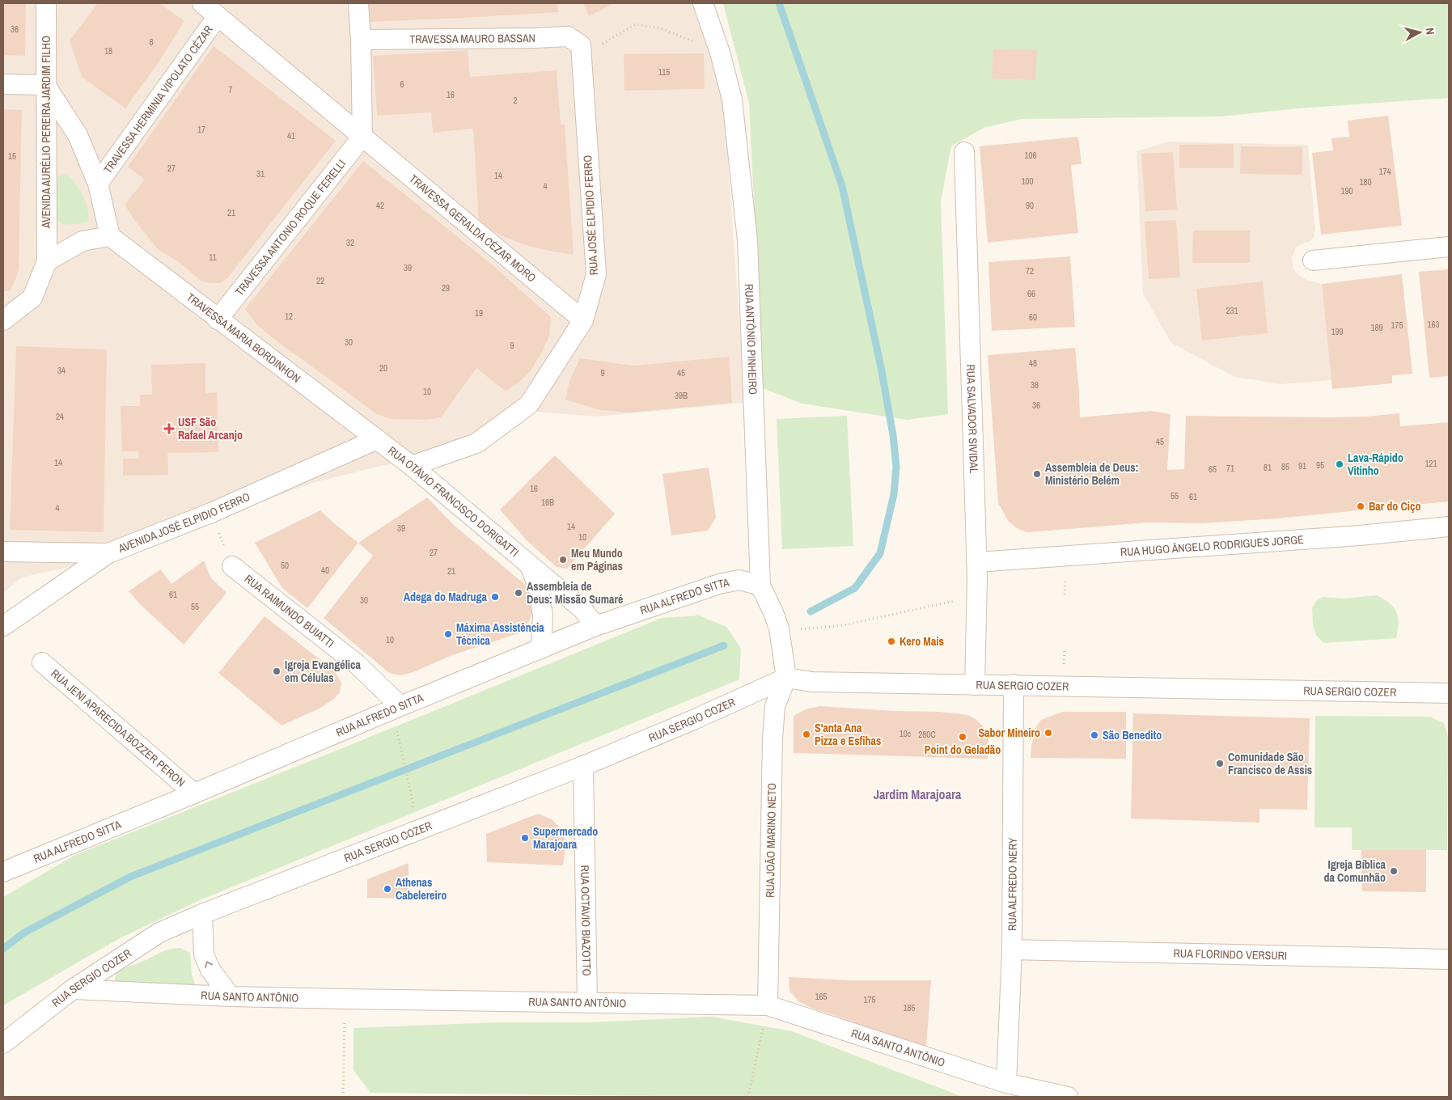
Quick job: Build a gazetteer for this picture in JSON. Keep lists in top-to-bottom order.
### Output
{
  "streets": {
    "street": [
      "TRAVESSA MAURO BASSAN",
      "TRAVESSA HERMINIA VIPOLATO CÉZAR",
      "AVENIDA AURÉLIO PEREIRA JARDIM FILHO",
      "RUA JOSÉ ELPIDIO FERRO",
      "TRAVESSA ANTONIO ROQUE FERELLI",
      "TRAVESSA GERALDA CÉZAR MORO",
      "TRAVESSA MARIA BORDINHON",
      "RUA ANTÔNIO PINHEIRO",
      "RUA SALVADOR SIVIDAL",
      "RUA OTÁVIO FRANCISCO DORIGATTI",
      "AVENIDA JOSÉ ELPIDIO FERRO",
      "RUA HUGO ÂNGELO RODRIGUES JORGE",
      "RUA ALFREDO SITTA",
      "RUA RAIMUNDO BUIATTI",
      "RUA SERGIO COZER",
      "RUA JENI APARECIDA BOZZER PERON",
      "RUA JOÃO MARINO NETO",
      "RUA ALFREDO NERY",
      "RUA OCTAVIO BIAZOTTO",
      "RUA FLORINDO VERSURI",
      "RUA SANTO ANTÔNIO"
    ]
  },
  "crossings": [
    ["TRAVESSA MAURO BASSAN", "RUA JOSÉ ELPIDIO FERRO"],
    ["TRAVESSA HERMINIA VIPOLATO CÉZAR", "TRAVESSA GERALDA CÉZAR MORO"],
    ["RUA JOSÉ ELPIDIO FERRO", "TRAVESSA GERALDA CÉZAR MORO"],
    ["RUA JOSÉ ELPIDIO FERRO", "RUA OTÁVIO FRANCISCO DORIGATTI"],
    ["TRAVESSA ANTONIO ROQUE FERELLI", "TRAVESSA GERALDA CÉZAR MORO"],
    ["TRAVESSA ANTONIO ROQUE FERELLI", "TRAVESSA MARIA BORDINHON"],
    ["TRAVESSA MARIA BORDINHON", "RUA OTÁVIO FRANCISCO DORIGATTI"],
    ["TRAVESSA MARIA BORDINHON", "AVENIDA JOSÉ ELPIDIO FERRO"],
    ["RUA ANTÔNIO PINHEIRO", "RUA ALFREDO SITTA"],
    ["RUA ANTÔNIO PINHEIRO", "RUA SERGIO COZER"],
    ["RUA ANTÔNIO PINHEIRO", "RUA JOÃO MARINO NETO"],
    ["RUA SALVADOR SIVIDAL", "RUA HUGO ÂNGELO RODRIGUES JORGE"],
    ["RUA SALVADOR SIVIDAL", "RUA SERGIO COZER"],
    ["RUA OTÁVIO FRANCISCO DORIGATTI", "AVENIDA JOSÉ ELPIDIO FERRO"],
    ["RUA OTÁVIO FRANCISCO DORIGATTI", "RUA ALFREDO SITTA"],
    ["RUA ALFREDO SITTA", "RUA RAIMUNDO BUIATTI"],
    ["RUA ALFREDO SITTA", "RUA JENI APARECIDA BOZZER PERON"],
    ["RUA SERGIO COZER", "RUA JOÃO MARINO NETO"],
    ["RUA SERGIO COZER", "RUA ALFREDO NERY"],
    ["RUA SERGIO COZER", "RUA OCTAVIO BIAZOTTO"],
    ["RUA SERGIO COZER", "RUA SANTO ANTÔNIO"],
    ["RUA JOÃO MARINO NETO", "RUA SANTO ANTÔNIO"],
    ["RUA ALFREDO NERY", "RUA FLORINDO VERSURI"],
    ["RUA ALFREDO NERY", "RUA SANTO ANTÔNIO"],
    ["RUA OCTAVIO BIAZOTTO", "RUA SANTO ANTÔNIO"]
  ],
  "districts": ["Jardim Marajoara"],
  "places": {
    "health": ["USF São Rafael Arcanjo"],
    "other": [
      "Lava-Rápido Vitinho",
      "Assembleia de Deus: Ministério Belém",
      "Bar do Ciço",
      "Meu Mundo em Páginas",
      "Assembleia de Deus: Missão Sumaré",
      "Adega do Madruga",
      "Máxima Assistência Técnica",
      "Kero Mais",
      "Igreja Evangélica em Células",
      "Sabor Mineiro",
      "S'anta Ana Pizza e Esfihas",
      "São Benedito",
      "Point do Geladão",
      "Comunidade São Francisco de Assis",
      "Supermercado Marajoara",
      "Igreja Bíblica da Comunhão",
      "Athenas Cabelereiro"
    ]
  },
  "house_numbers": [
    "36",
    "8",
    "18",
    "115",
    "6",
    "7",
    "16",
    "2",
    "17",
    "41",
    "106",
    "15",
    "27",
    "174",
    "31",
    "14",
    "100",
    "180",
    "4",
    "190",
    "42",
    "90",
    "21",
    "32",
    "11",
    "39",
    "72",
    "22",
    "29",
    "66",
    "231",
    "19",
    "12",
    "60",
    "163",
    "175",
    "189",
    "199",
    "30",
    "9",
    "48",
    "20",
    "34",
    "9",
    "45",
    "38",
    "10",
    "39B",
    "36",
    "24",
    "45",
    "14",
    "121",
    "95",
    "91",
    "85",
    "81",
    "71",
    "65",
    "16",
    "55",
    "61",
    "16B",
    "4",
    "14",
    "39",
    "10",
    "27",
    "50",
    "40",
    "21",
    "61",
    "30",
    "55",
    "10",
    "10c",
    "280C",
    "165",
    "175",
    "185"
  ],
  "north": "right"
}
